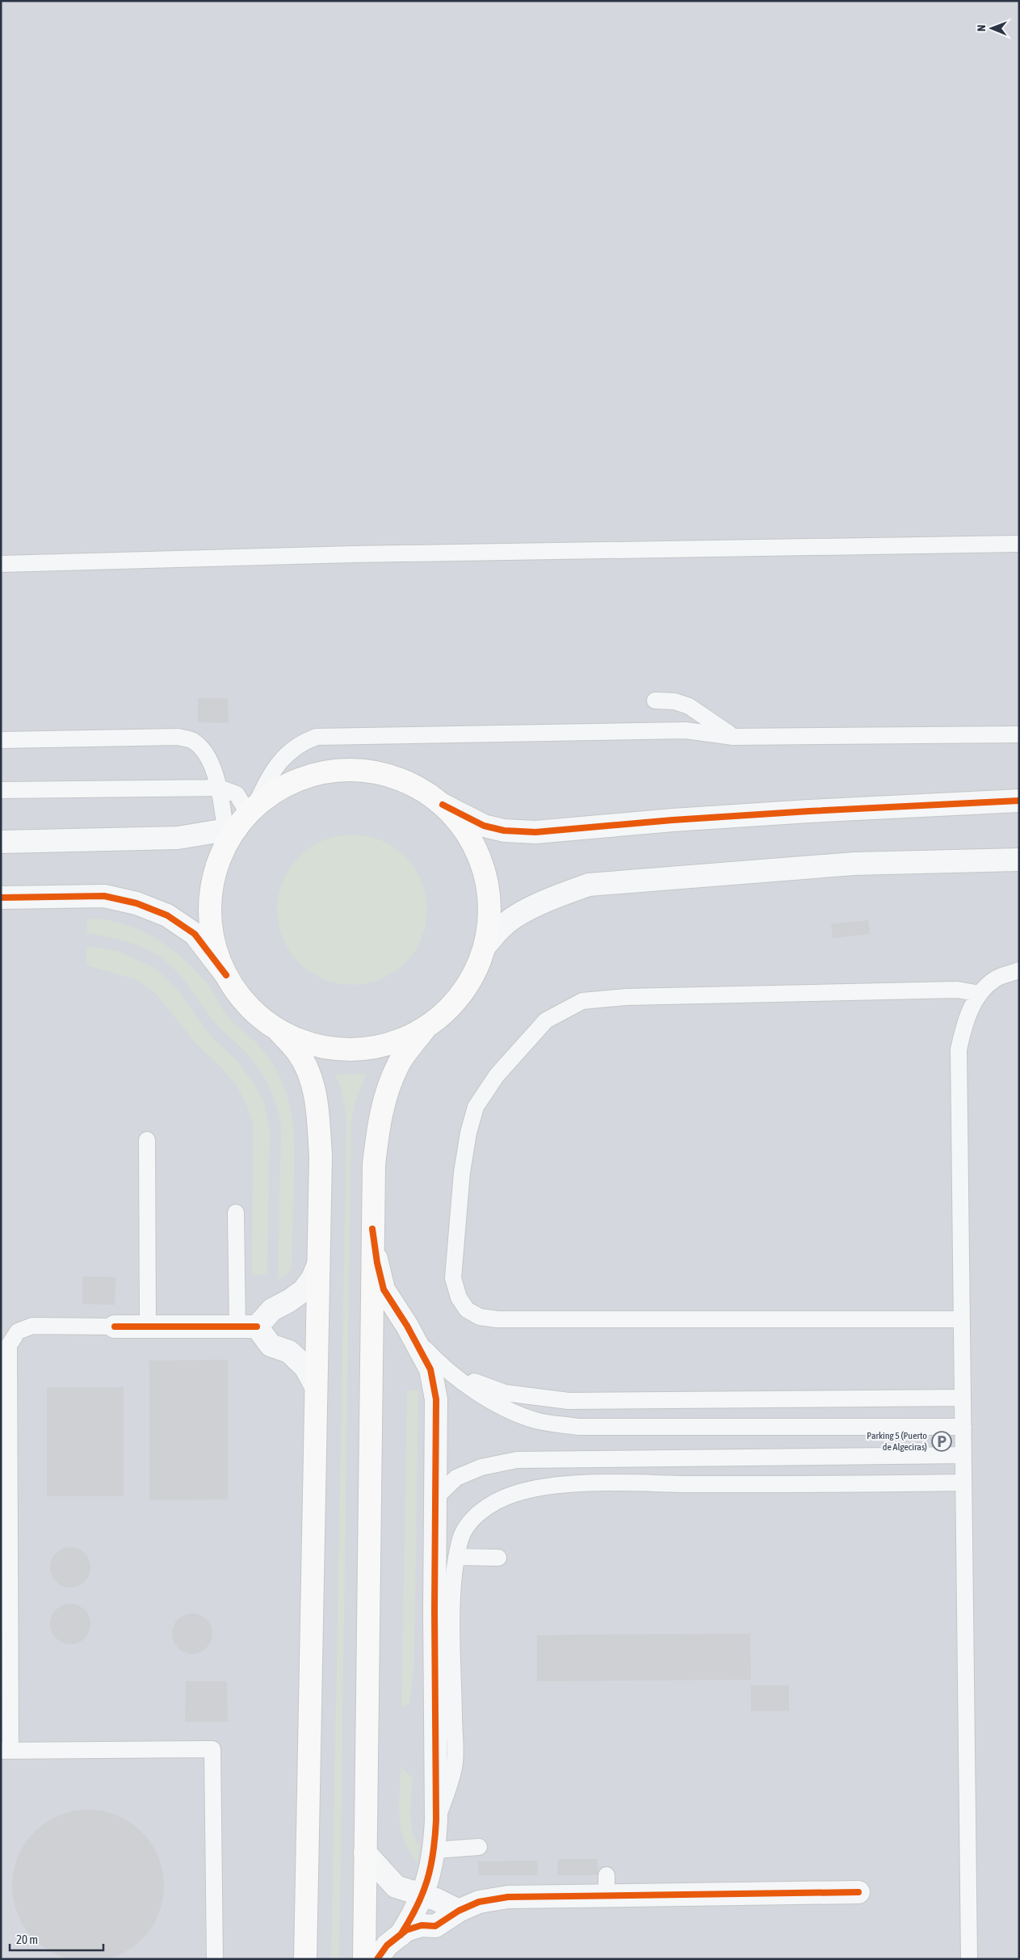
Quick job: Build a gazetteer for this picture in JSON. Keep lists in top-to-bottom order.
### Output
{
  "places": {
    "parking": ["Parking 5 (Puerto de Algeciras)"]
  },
  "scale_bar": "20 m",
  "north": "left"
}
